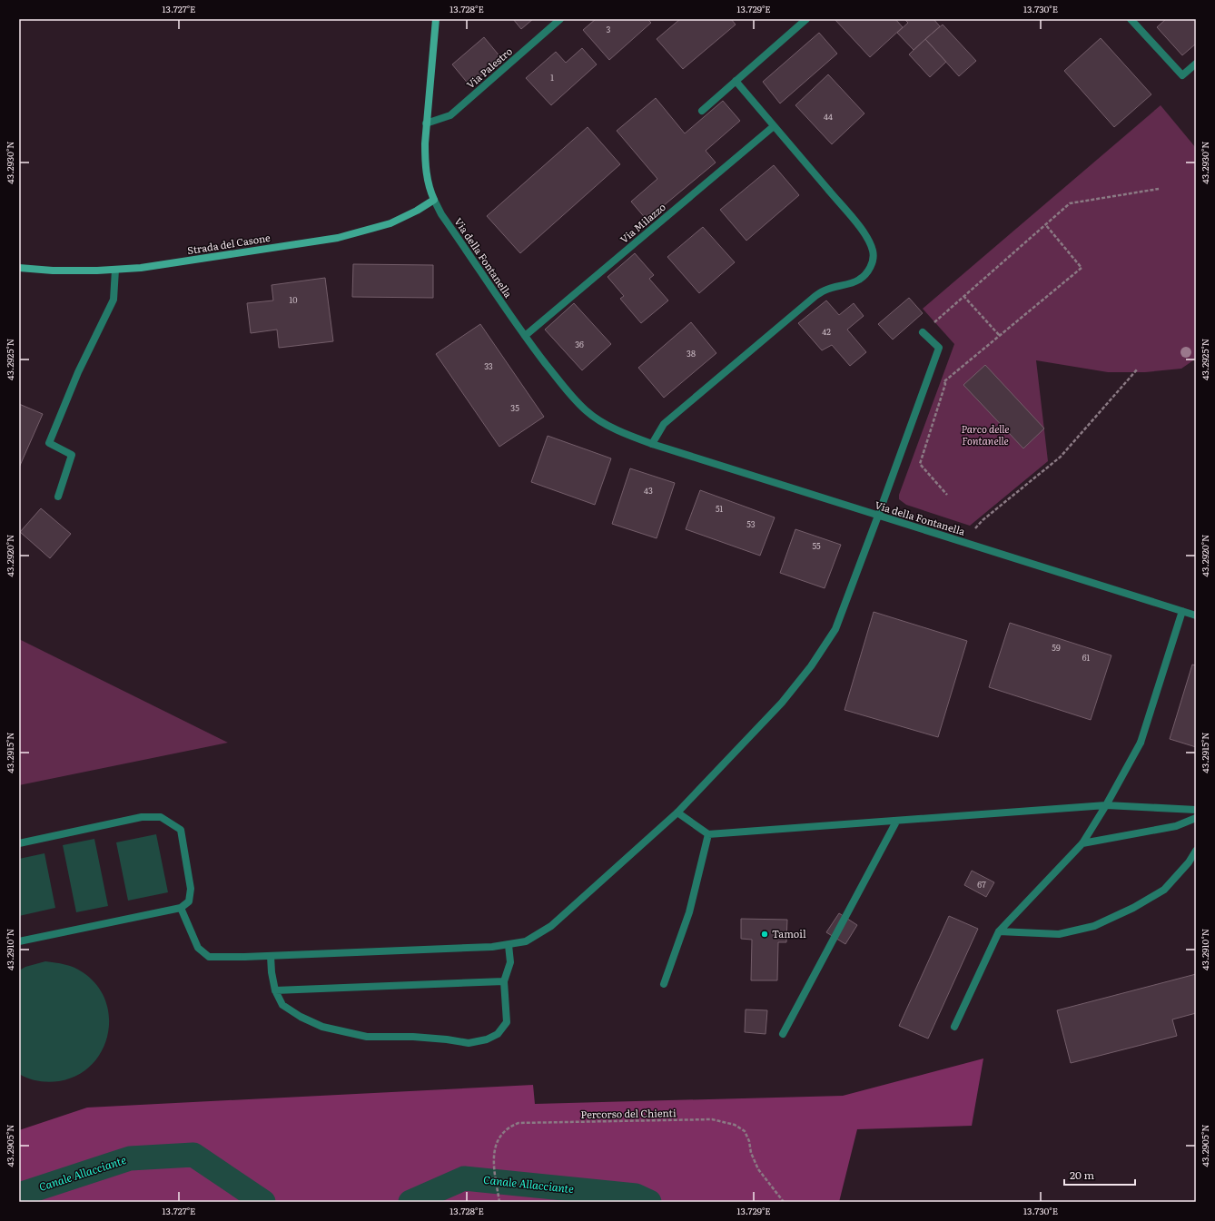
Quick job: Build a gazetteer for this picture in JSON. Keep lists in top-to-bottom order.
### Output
{
  "streets": {
    "street": [
      "Via Palestro",
      "Via Milazzo",
      "Strada del Casone",
      "Via della Fontanella"
    ],
    "path": ["Percorso del Chienti"]
  },
  "crossings": [
    ["Via Palestro", "Via della Fontanella"],
    ["Via Milazzo", "Via della Fontanella"],
    ["Strada del Casone", "Via della Fontanella"]
  ],
  "water": ["Canale Allacciante"],
  "parks": ["Parco delle Fontanelle"],
  "places": ["Tamoil"],
  "house_numbers": [
    "3",
    "1",
    "44",
    "10",
    "42",
    "36",
    "38",
    "33",
    "35",
    "43",
    "51",
    "53",
    "55",
    "59",
    "61",
    "67"
  ],
  "scale_bar": "20 m",
  "coordinates": [
    "13.727°E",
    "13.728°E",
    "13.729°E",
    "13.730°E",
    "43.2930°N",
    "43.2925°N",
    "43.2920°N",
    "43.2915°N",
    "43.2910°N",
    "43.2905°N"
  ]
}
